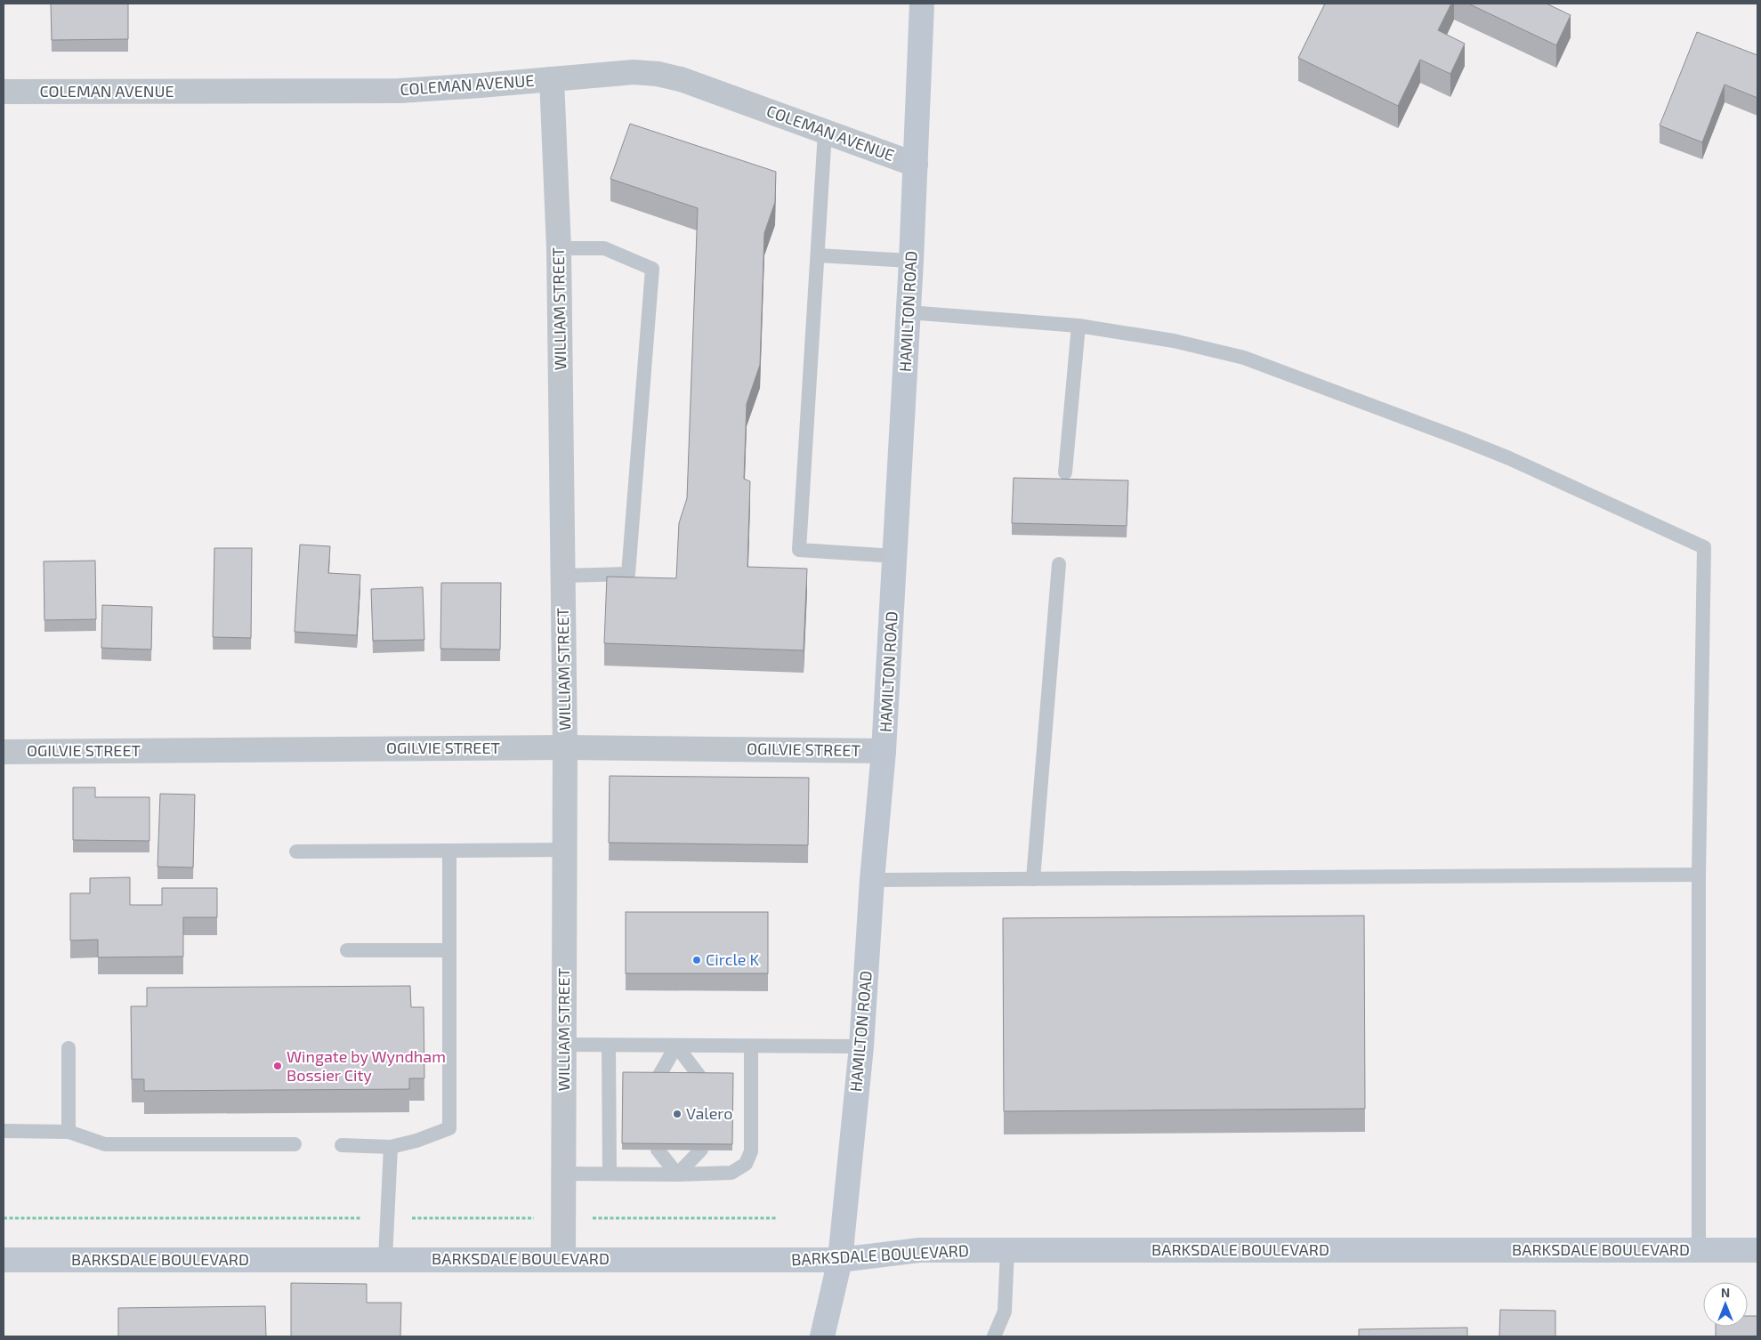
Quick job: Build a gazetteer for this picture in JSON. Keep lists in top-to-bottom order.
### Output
{
  "streets": {
    "main road": ["HAMILTON ROAD", "BARKSDALE BOULEVARD"],
    "street": ["COLEMAN AVENUE", "WILLIAM STREET", "OGILVIE STREET"]
  },
  "crossings": [
    ["COLEMAN AVENUE", "WILLIAM STREET"],
    ["COLEMAN AVENUE", "HAMILTON ROAD"],
    ["WILLIAM STREET", "OGILVIE STREET"],
    ["WILLIAM STREET", "BARKSDALE BOULEVARD"],
    ["HAMILTON ROAD", "OGILVIE STREET"],
    ["HAMILTON ROAD", "BARKSDALE BOULEVARD"]
  ],
  "places": ["Circle K", "Wingate by Wyndham Bossier City", "Valero"],
  "north": "top"
}
